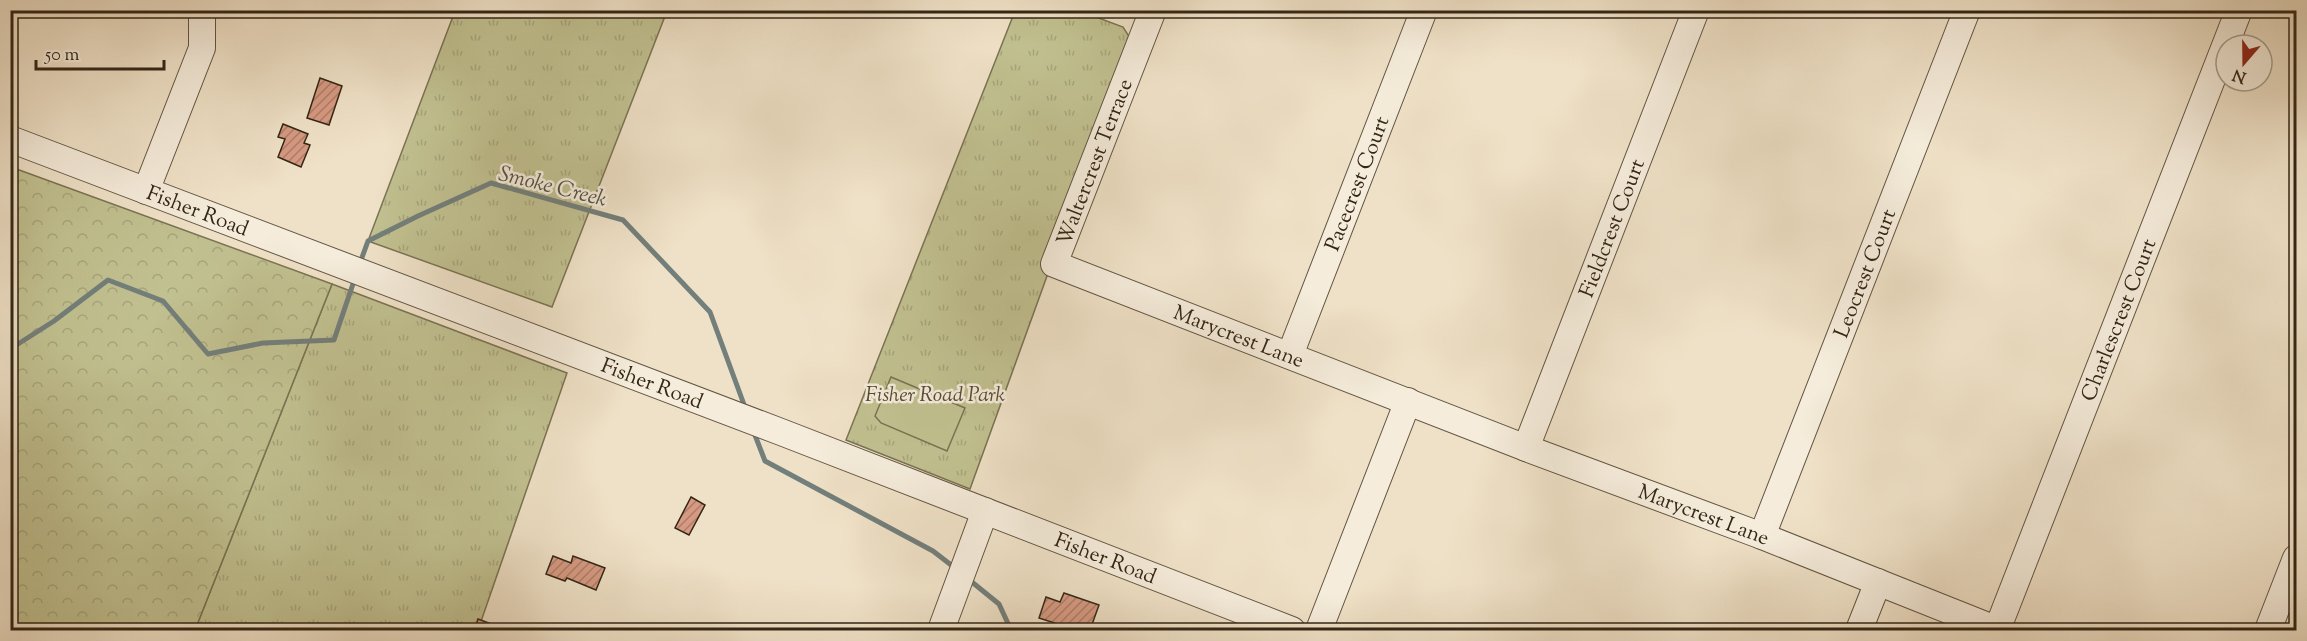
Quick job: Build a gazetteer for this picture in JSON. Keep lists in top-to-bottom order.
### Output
{
  "streets": {
    "street": [
      "Waltercrest Terrace",
      "Pacecrest Court",
      "Fisher Road",
      "Fieldcrest Court",
      "Leocrest Court",
      "Charlescrest Court",
      "Marycrest Lane"
    ]
  },
  "crossings": [
    ["Waltercrest Terrace", "Marycrest Lane"],
    ["Pacecrest Court", "Marycrest Lane"],
    ["Fieldcrest Court", "Marycrest Lane"],
    ["Leocrest Court", "Marycrest Lane"],
    ["Charlescrest Court", "Marycrest Lane"]
  ],
  "water": ["Smoke Creek"],
  "parks": ["Fisher Road Park"],
  "scale_bar": "50 m",
  "north": "bottom"
}
